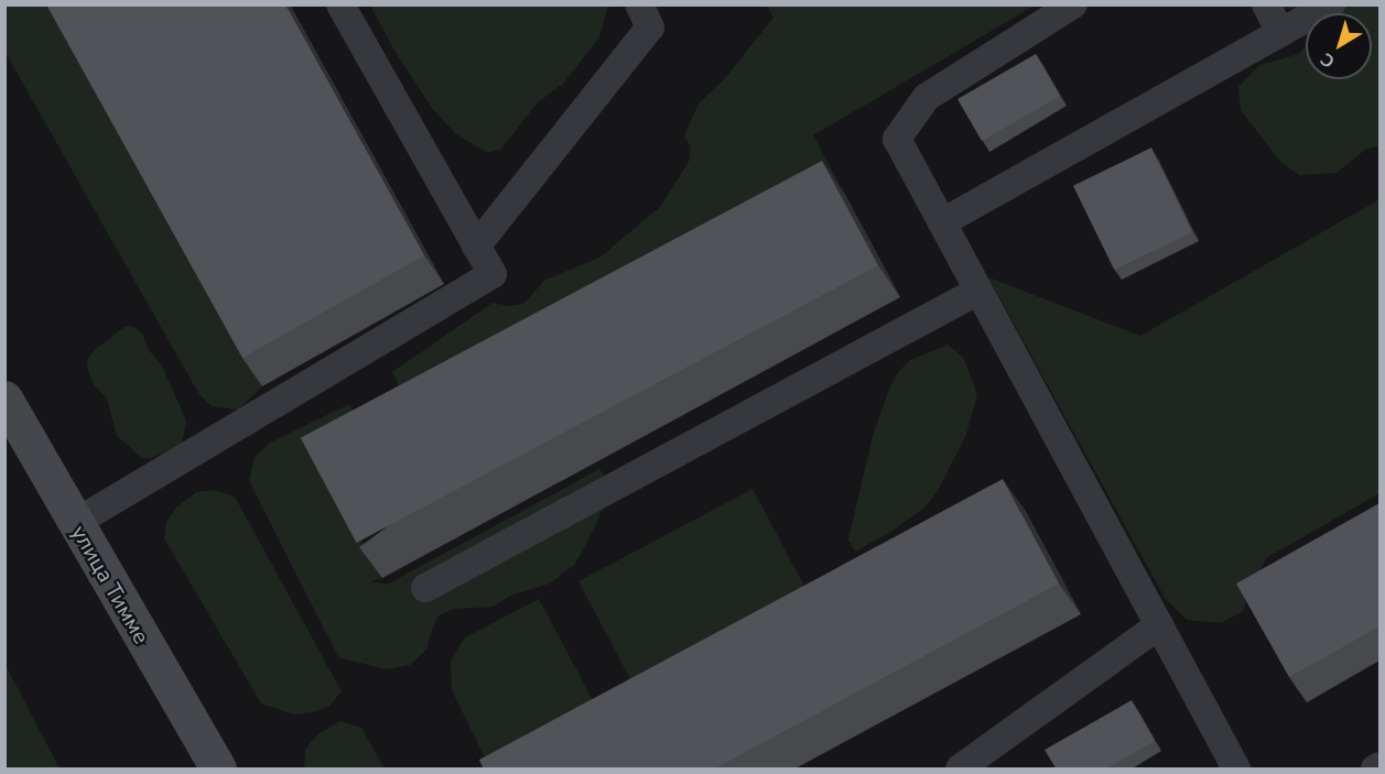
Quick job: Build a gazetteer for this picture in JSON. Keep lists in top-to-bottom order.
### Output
{
  "streets": {
    "main road": ["улица Тимме"]
  },
  "north": "bottom left"
}
